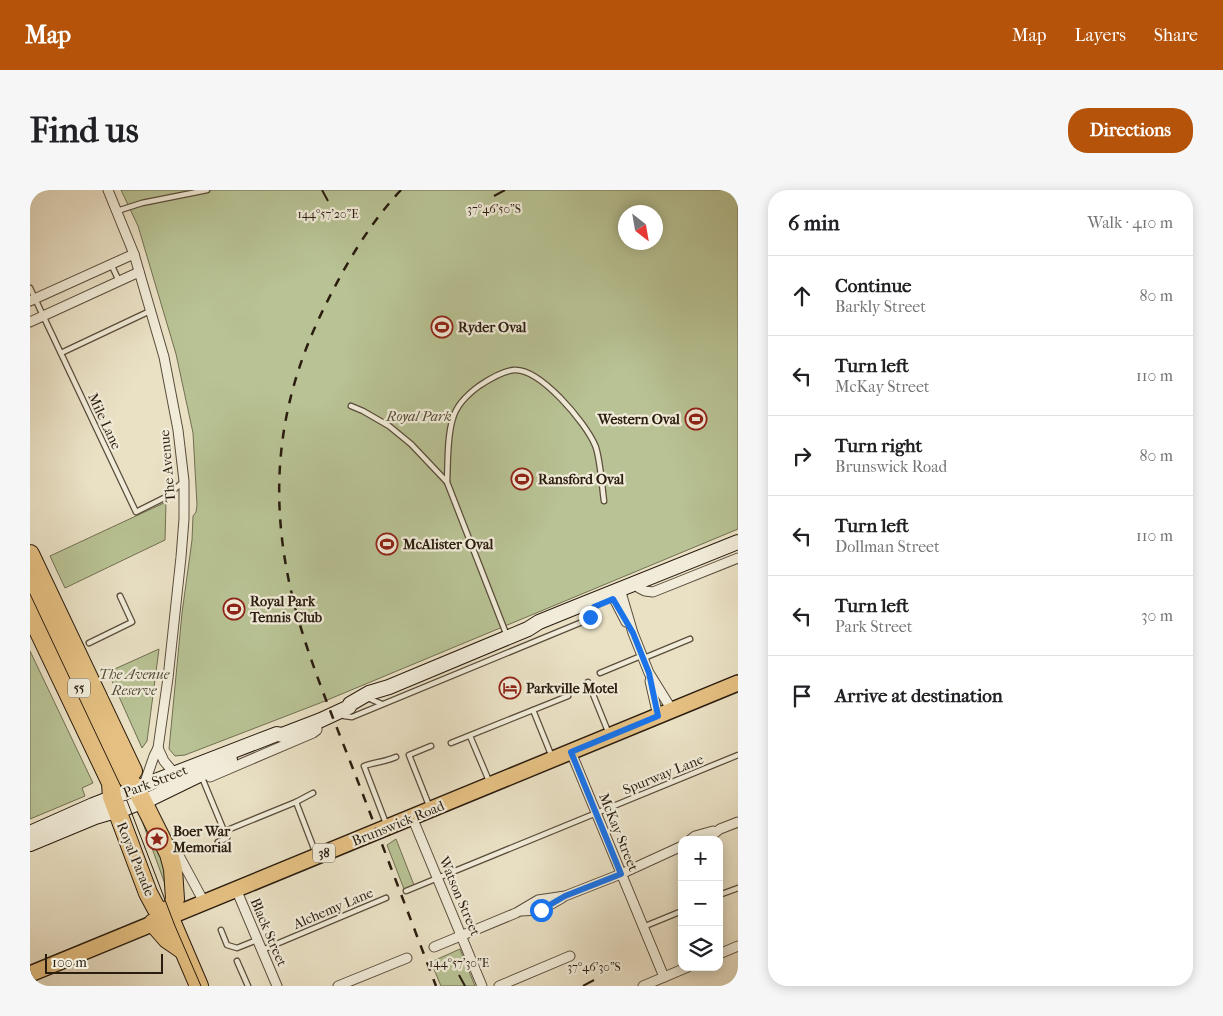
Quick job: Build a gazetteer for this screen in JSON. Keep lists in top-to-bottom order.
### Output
{
  "streets": {
    "highway": ["55", "Royal Parade"],
    "main road": ["Brunswick Road", "38"],
    "street": [
      "The Avenue",
      "Park Street",
      "McKay Street",
      "Watson Street",
      "Black Street"
    ],
    "lane": ["Mile Lane", "Spurway Lane", "Alchemy Lane"]
  },
  "crossings": [
    ["Mile Lane", "The Avenue"],
    ["The Avenue", "Park Street"],
    ["The Avenue", "Royal Parade"],
    ["Spurway Lane", "McKay Street"],
    ["Spurway Lane", "Watson Street"],
    ["Park Street", "Royal Parade"],
    ["Brunswick Road", "McKay Street"],
    ["Brunswick Road", "Royal Parade"],
    ["Brunswick Road", "Watson Street"],
    ["Brunswick Road", "Black Street"],
    ["Alchemy Lane", "Black Street"]
  ],
  "parks": ["Royal Park", "The Avenue Reserve"],
  "places": {
    "sports": [
      "Ryder Oval",
      "Western Oval",
      "Ransford Oval",
      "McAlister Oval",
      "Royal Park Tennis Club"
    ],
    "hotel": ["Parkville Motel"],
    "place": ["Boer War Memorial"]
  },
  "scale_bar": "100 m",
  "north": "bottom right",
  "page": {
    "header": "Map",
    "nav": ["Map", "Layers", "Share"],
    "buttons": "Directions",
    "title": "Find us",
    "heading": ["6 min", "Walk · 410 m"],
    "list": [
      ["Continue", "Barkly Street", "80 m"],
      ["Turn left", "McKay Street", "110 m"],
      ["Turn right", "Brunswick Road", "80 m"],
      ["Turn left", "Dollman Street", "110 m"],
      ["Turn left", "Park Street", "30 m"],
      "Arrive at destination"
    ],
    "map_buttons": ["+", "−"],
    "scale": "100 m"
  },
  "coordinates": [
    "37°46'50\"S",
    "144°57'20\"E",
    "144°57'30\"E",
    "37°46'30\"S"
  ]
}
